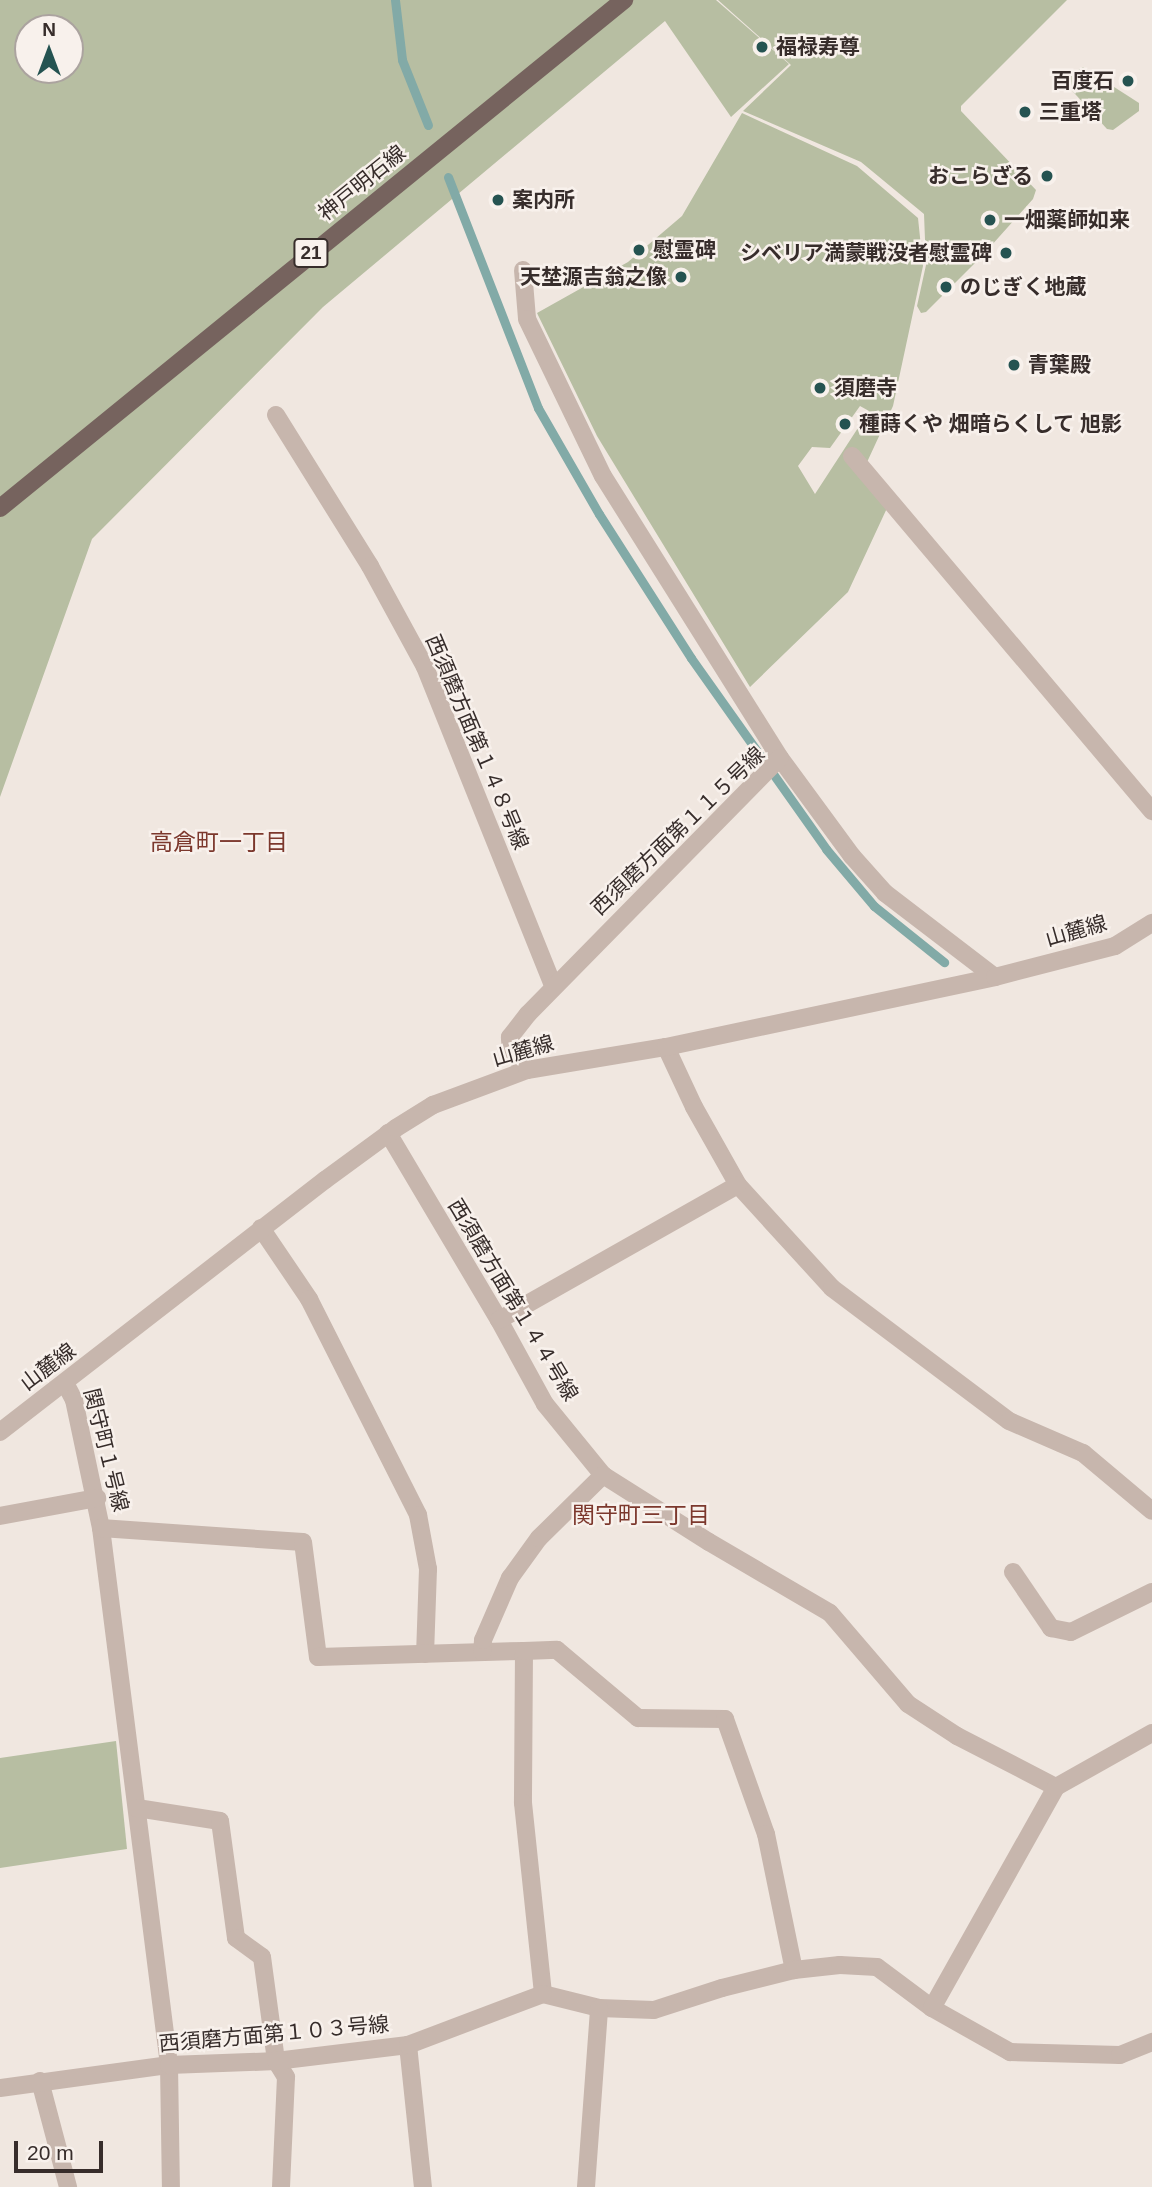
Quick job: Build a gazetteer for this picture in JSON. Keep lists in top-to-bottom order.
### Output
{
  "streets": {
    "main road": ["神戸明石線", "21"],
    "street": [
      "西須磨方面第１４８号線",
      "西須磨方面第１１５号線",
      "山麓線",
      "西須磨方面第１４４号線",
      "関守町１号線",
      "西須磨方面第１０３号線"
    ]
  },
  "crossings": [
    ["西須磨方面第１４８号線", "西須磨方面第１１５号線"],
    ["西須磨方面第１１５号線", "山麓線"],
    ["山麓線", "西須磨方面第１４４号線"],
    ["山麓線", "関守町１号線"],
    ["関守町１号線", "西須磨方面第１０３号線"]
  ],
  "districts": ["高倉町一丁目", "関守町三丁目"],
  "places": [
    "福禄寿尊",
    "百度石",
    "三重塔",
    "おこらざる",
    "案内所",
    "一畑薬師如来",
    "慰霊碑",
    "シベリア満蒙戦没者慰霊碑",
    "天埜源吉翁之像",
    "のじぎく地蔵",
    "青葉殿",
    "須磨寺",
    "種蒔くや 畑暗らくして 旭影"
  ],
  "scale_bar": "20 m",
  "north": "top"
}
